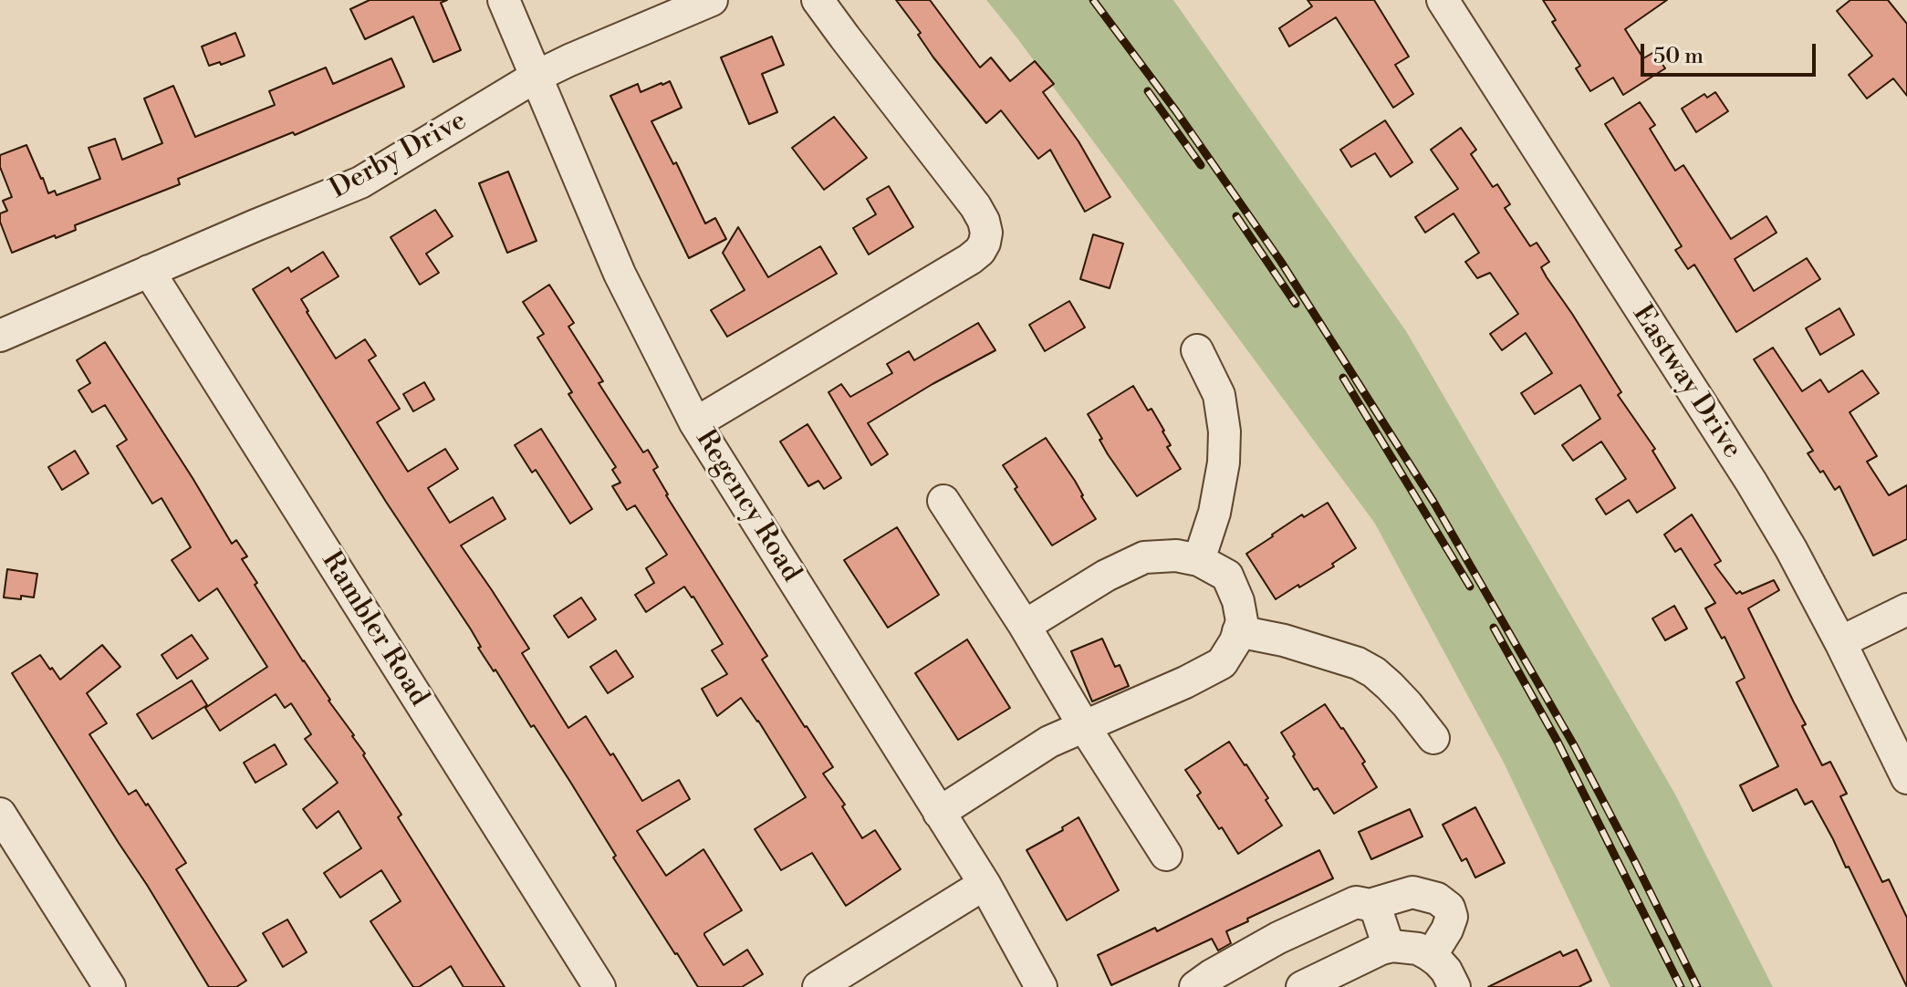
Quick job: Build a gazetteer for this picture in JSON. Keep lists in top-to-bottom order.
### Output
{
  "streets": {
    "street": [
      "Derby Drive",
      "Eastway Drive",
      "Regency Road",
      "Rambler Road"
    ]
  },
  "crossings": [
    ["Derby Drive", "Regency Road"],
    ["Derby Drive", "Rambler Road"]
  ],
  "scale_bar": "50 m"
}
